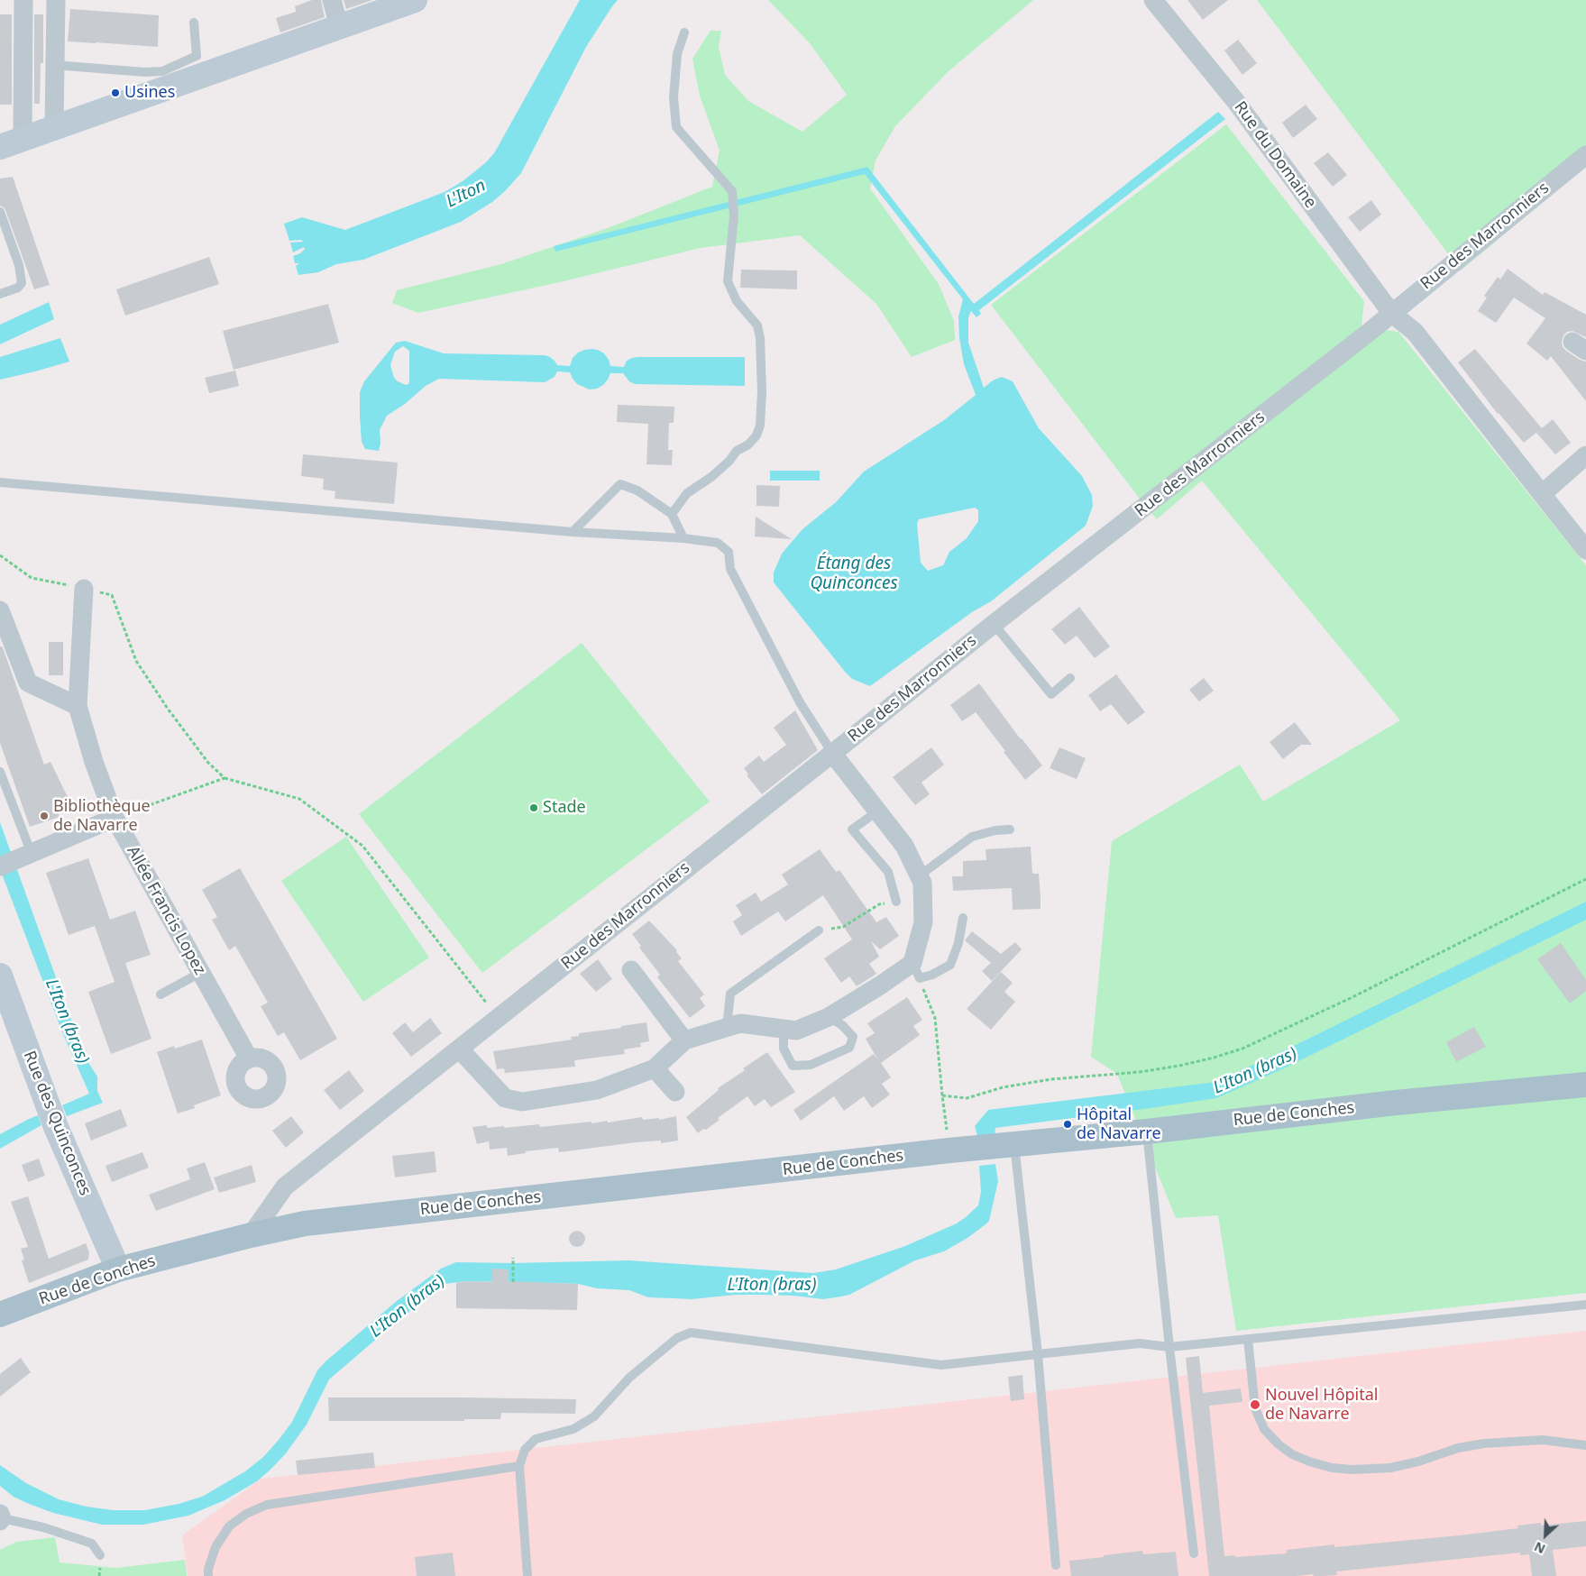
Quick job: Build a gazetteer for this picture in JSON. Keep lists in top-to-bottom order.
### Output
{
  "streets": {
    "main road": ["Rue de Conches", "Rue des Quinconces"],
    "street": ["Rue du Domaine", "Rue des Marronniers", "Allée Francis Lopez"]
  },
  "crossings": [
    ["Rue du Domaine", "Rue des Marronniers"],
    ["Rue des Marronniers", "Rue de Conches"],
    ["Rue de Conches", "Rue des Quinconces"]
  ],
  "water": ["L'Iton", "Étang des Quinconces", "L'Iton (bras)"],
  "places": [
    "Usines",
    "Stade",
    "Bibliothèque de Navarre",
    "Hôpital de Navarre",
    "Nouvel Hôpital de Navarre"
  ],
  "north": "bottom left"
}
